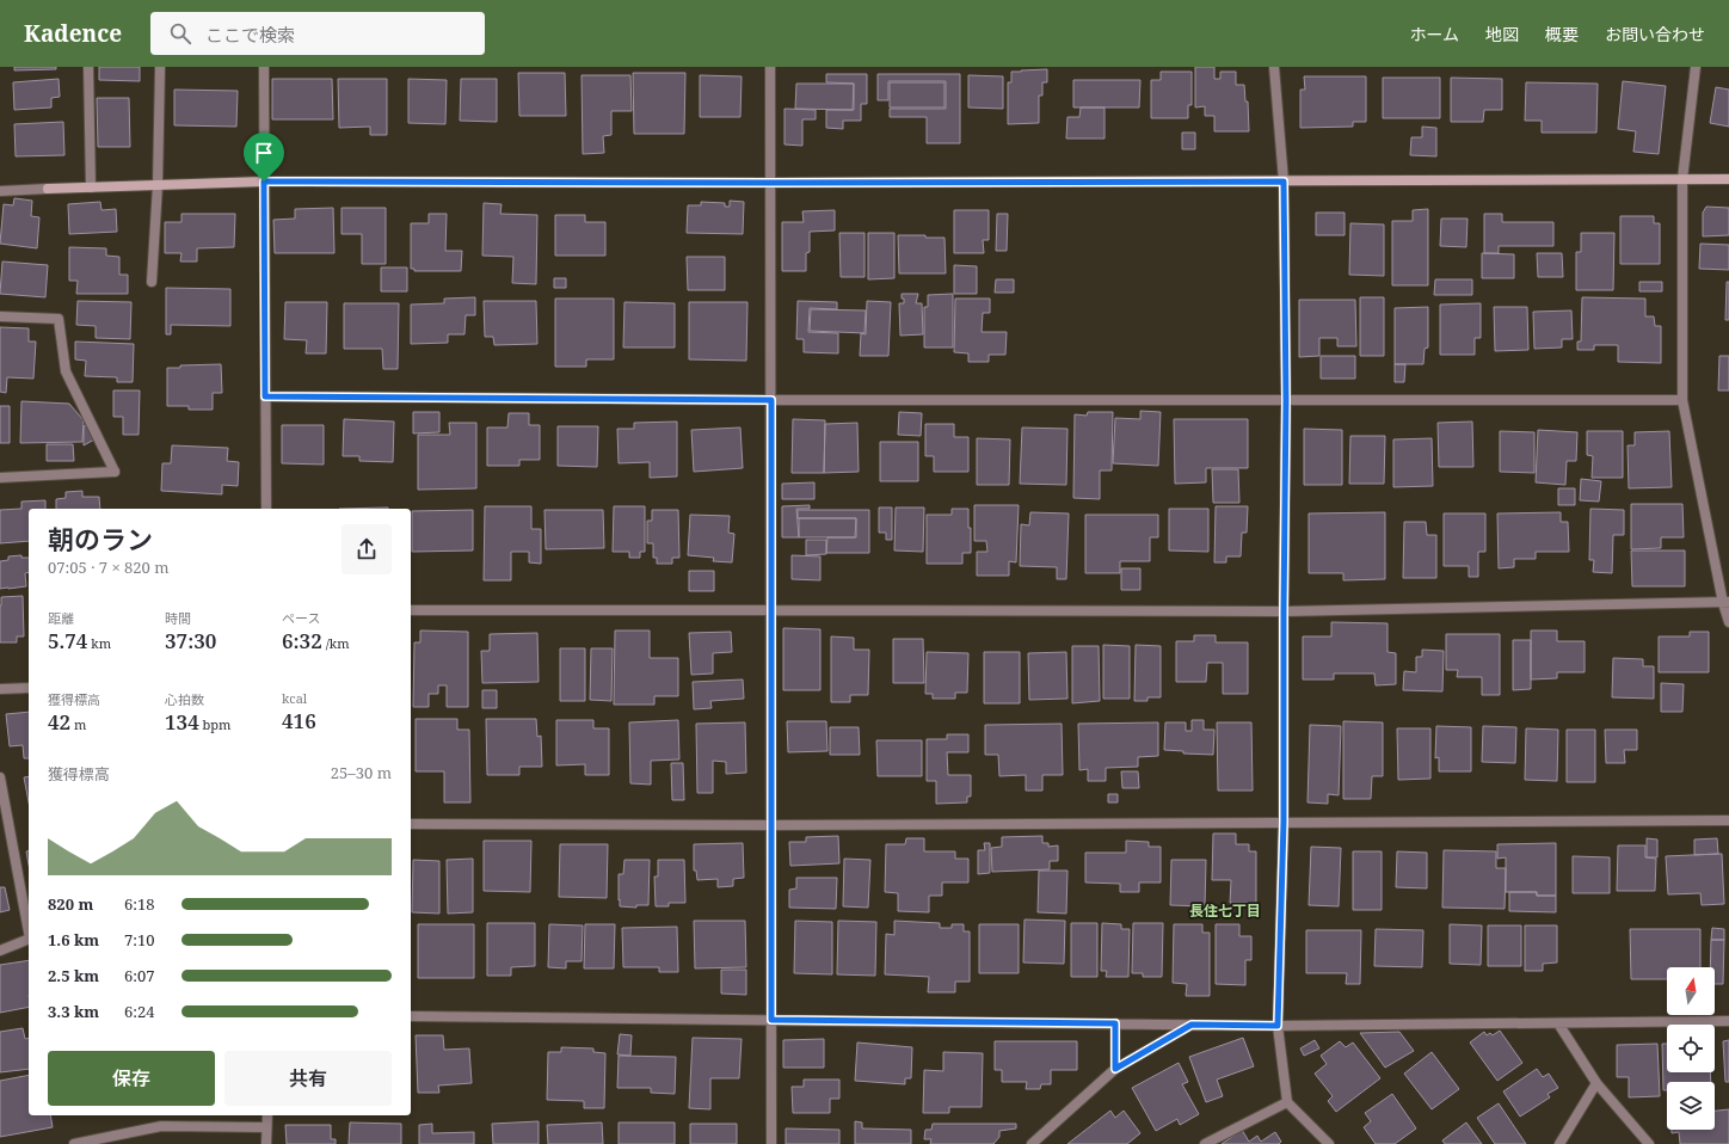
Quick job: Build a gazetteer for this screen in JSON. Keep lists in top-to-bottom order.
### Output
{
  "districts": ["長住七丁目"],
  "north": "top",
  "page": {
    "header": "Kadence",
    "search": "ここで検索",
    "nav": [
      "ホーム",
      "地図",
      "概要",
      "お問い合わせ"
    ],
    "heading": ["朝のラン", "07:05 · 7 × 820 m"],
    "stats": [
      ["距離", "5.74 km"],
      ["時間", "37:30"],
      ["ペース", "6:32 /km"],
      ["獲得標高", "42 m"],
      ["心拍数", "134 bpm"],
      ["kcal", "416"]
    ],
    "chart": ["獲得標高", "25–30 m"],
    "list": [
      {
        "name": "820 m",
        "note": "6:18"
      },
      {
        "name": "1.6 km",
        "note": "7:10"
      },
      {
        "name": "2.5 km",
        "note": "6:07"
      },
      {
        "name": "3.3 km",
        "note": "6:24"
      }
    ],
    "buttons": ["保存", "共有"]
  }
}
